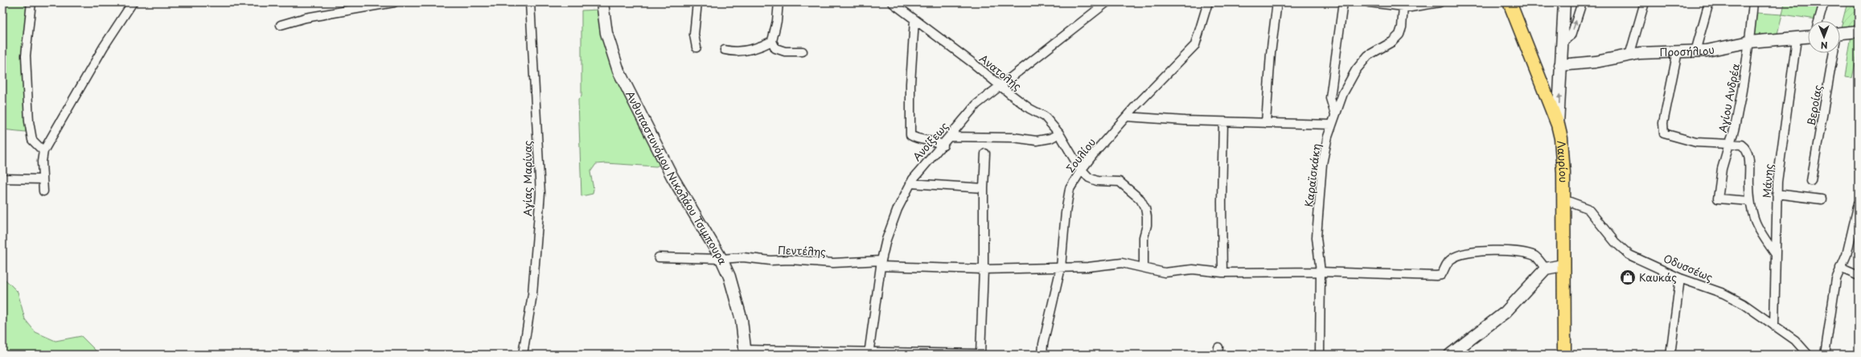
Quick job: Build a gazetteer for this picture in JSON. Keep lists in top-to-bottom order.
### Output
{
  "streets": {
    "main road": ["Λαυρίου"],
    "street": [
      "Προσήλιου",
      "Ανατολής",
      "Αγίου Ανδρέα",
      "Βεροίας",
      "Ανοίξεως",
      "Σουλίου",
      "Καραϊσκάκη",
      "Ανθυπαστυνόμου Νικολάου Τσιμπουρα",
      "Αγίας Μαρίνας",
      "Μάνης",
      "Πεντέλης",
      "Οδυσσέως"
    ]
  },
  "crossings": [
    ["Προσήλιου", "Αγίου Ανδρέα"],
    ["Προσήλιου", "Μάνης"],
    ["Ανατολής", "Ανοίξεως"],
    ["Ανατολής", "Σουλίου"],
    ["Αγίου Ανδρέα", "Μάνης"],
    ["Ανοίξεως", "Πεντέλης"],
    ["Σουλίου", "Πεντέλης"],
    ["Λαυρίου", "Οδυσσέως"],
    ["Καραϊσκάκη", "Πεντέλης"],
    ["Ανθυπαστυνόμου Νικολάου Τσιμπουρα", "Πεντέλης"],
    ["Μάνης", "Οδυσσέως"]
  ],
  "places": {
    "shop": ["Καυκάς"]
  },
  "north": "bottom"
}
